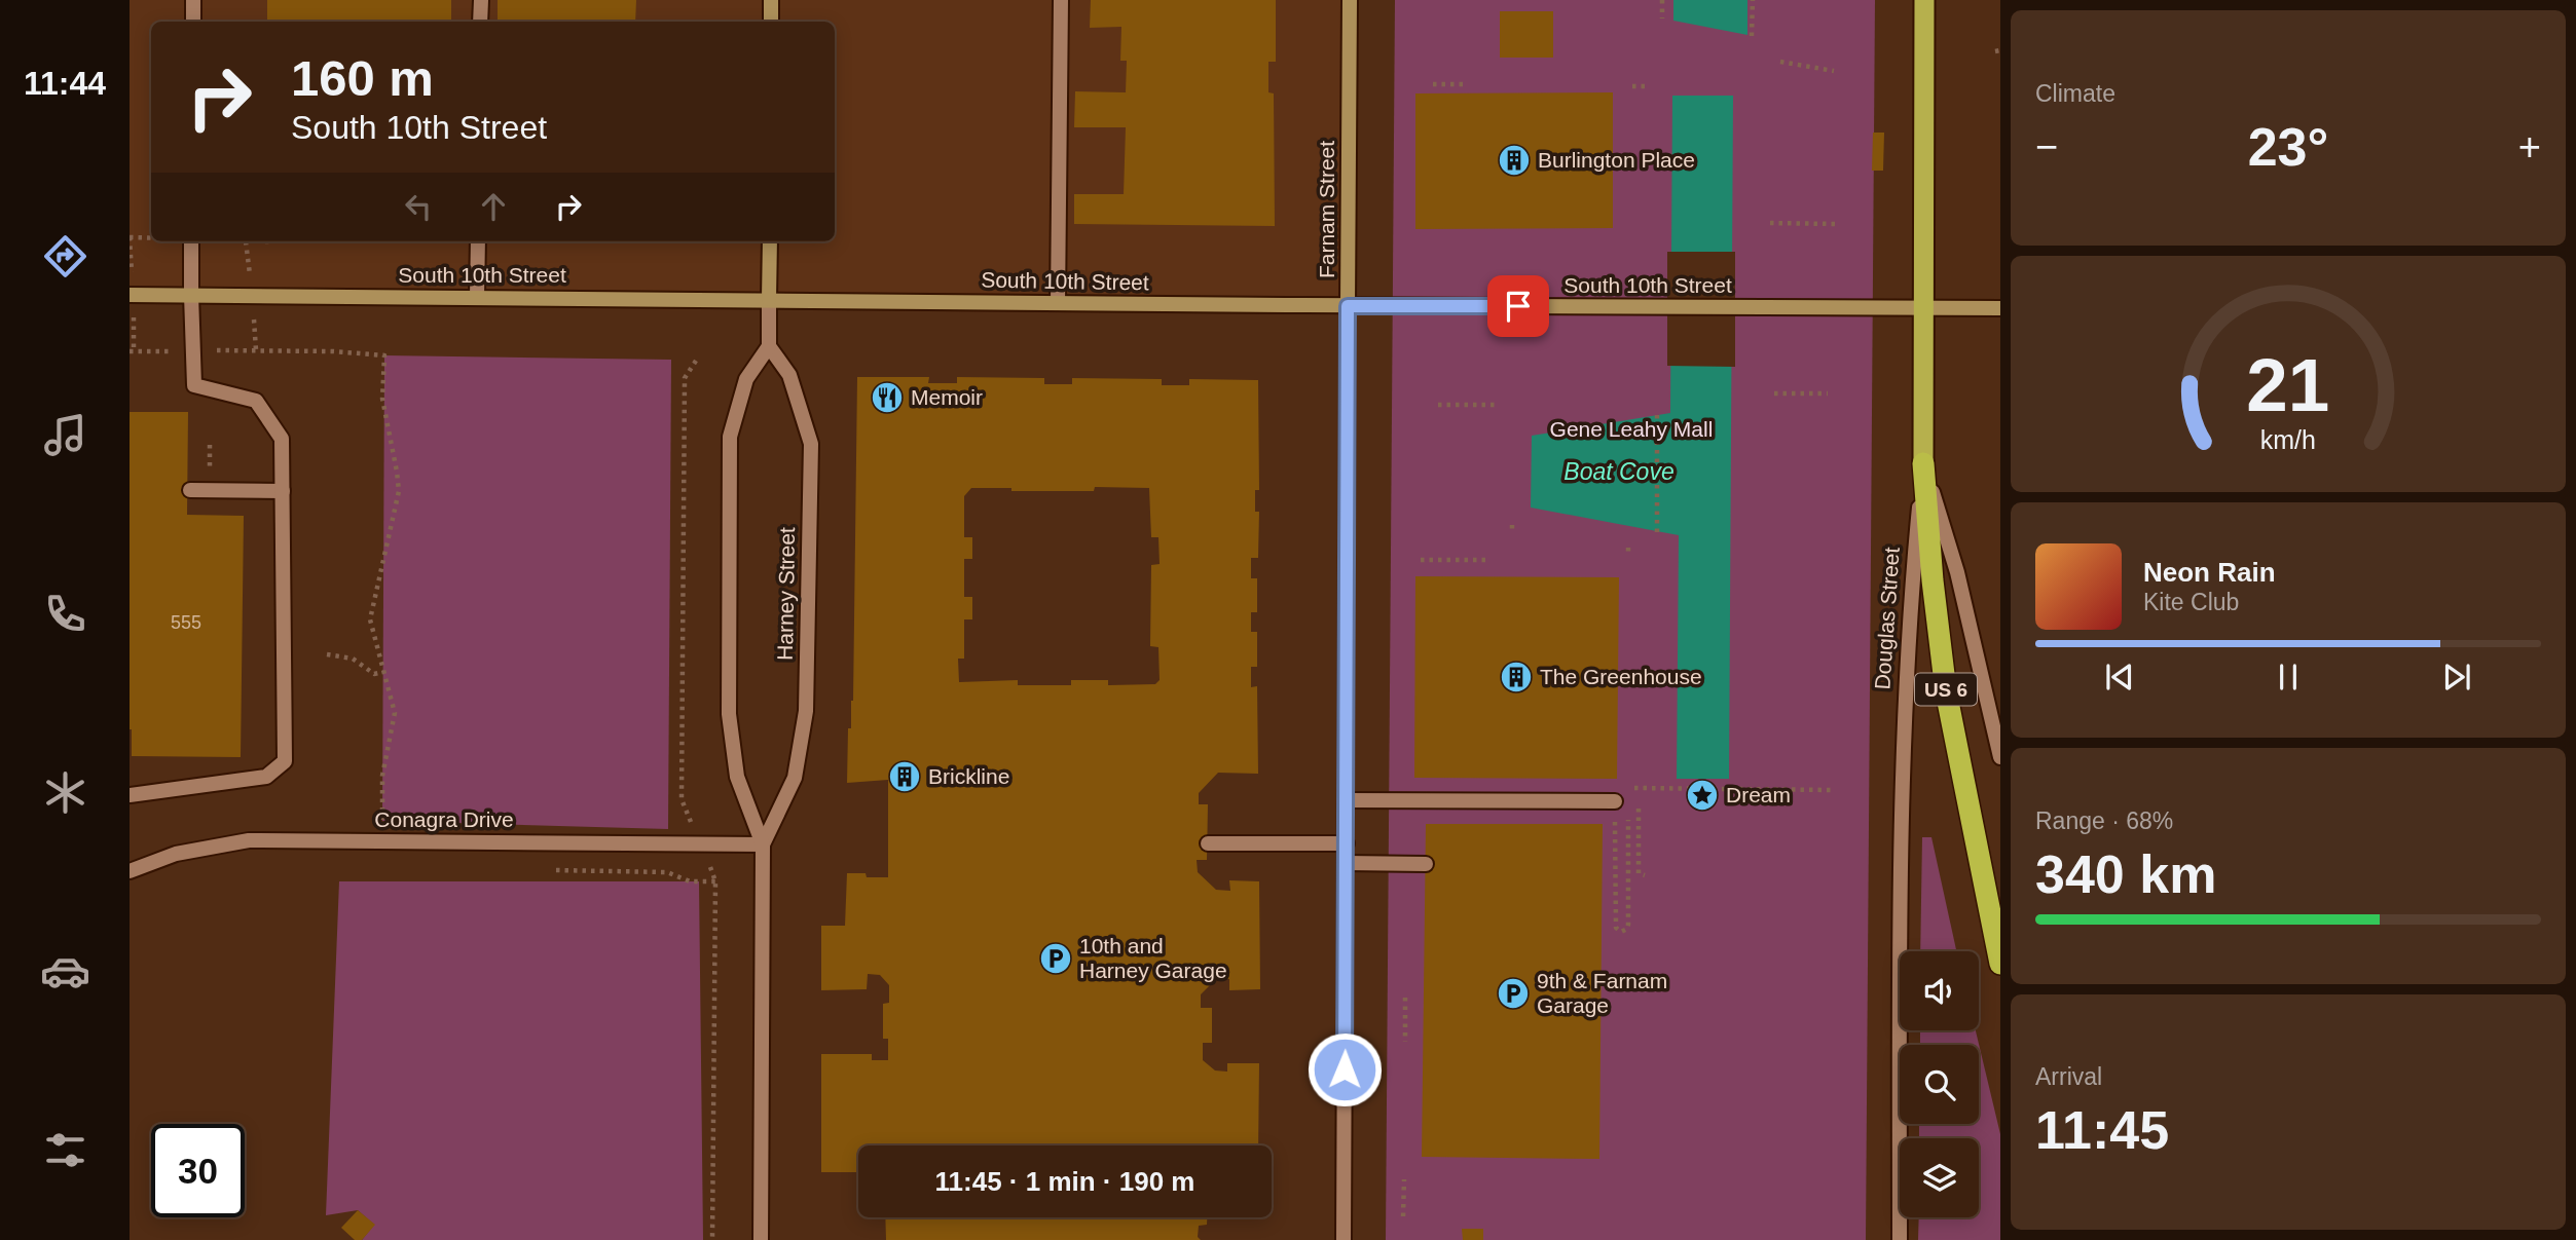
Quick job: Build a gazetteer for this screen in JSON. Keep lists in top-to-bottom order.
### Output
{
  "streets": {
    "highway": ["Douglas Street", "US 6"],
    "main road": ["Farnam Street", "South 10th Street"],
    "street": ["Harney Street", "Conagra Drive"]
  },
  "crossings": [
    ["Farnam Street", "South 10th Street"],
    ["South 10th Street", "Douglas Street"],
    ["Harney Street", "Conagra Drive"],
    ["Douglas Street", "US 6"]
  ],
  "water": ["Boat Cove"],
  "parks": ["Gene Leahy Mall"],
  "places": {
    "building": ["Burlington Place", "The Greenhouse", "Brickline"],
    "restaurant": ["Memoir"],
    "place": ["Dream"],
    "parking": ["10th and Harney Garage", "9th & Farnam Garage"]
  },
  "house_numbers": ["555"],
  "page": {
    "tabs": "11:44",
    "tile": [
      "Climate",
      ["Range · 68%", "340 km"],
      ["Arrival", "11:45"]
    ],
    "turn": ["160 m", "South 10th Street"],
    "heat": ["−", "23°", "+"],
    "song": ["Neon Rain", "Kite Club"],
    "limit": "30",
    "trip": "11:45 · 1 min · 190 m",
    "gauge": ["21", "km/h"]
  }
}
